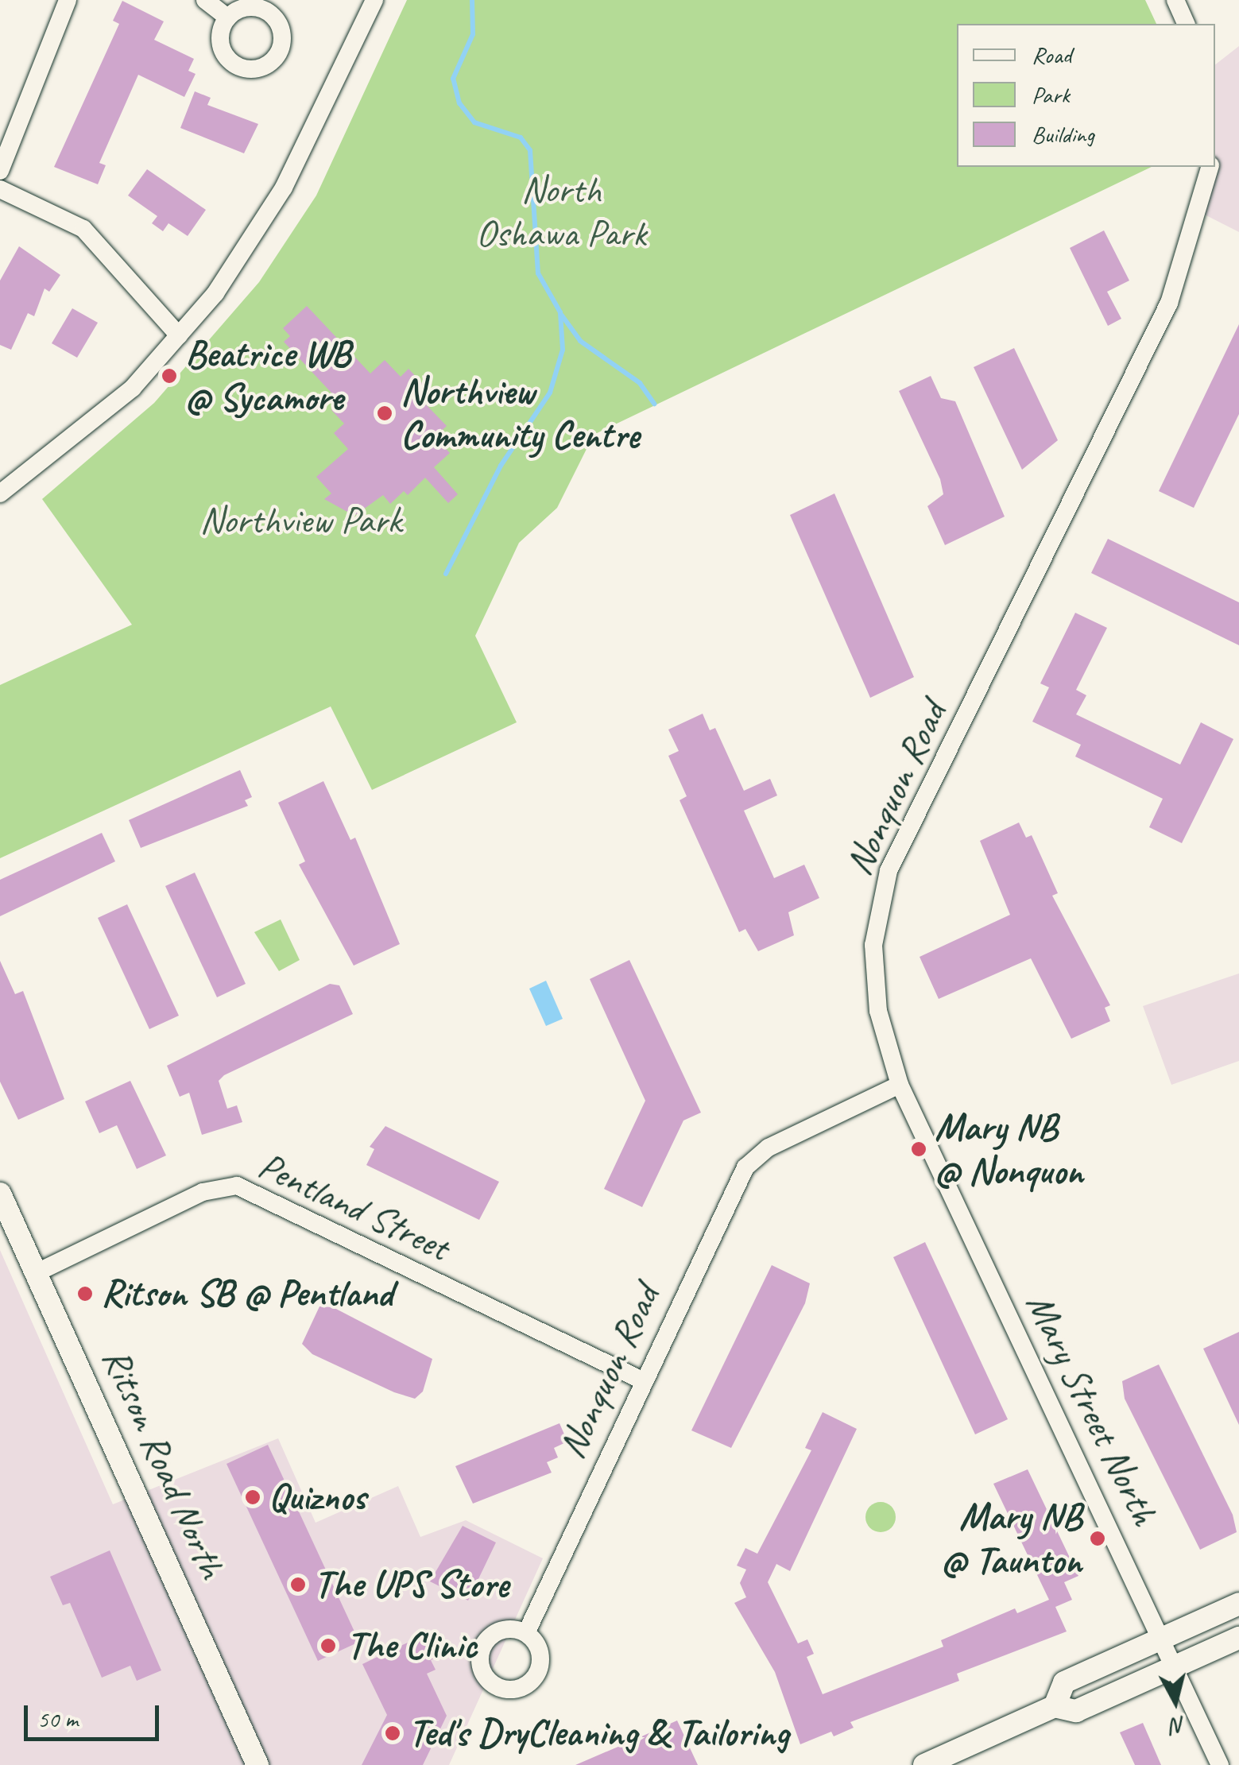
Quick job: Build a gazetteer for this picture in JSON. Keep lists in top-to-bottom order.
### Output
{
  "streets": {
    "main road": ["Ritson Road North"],
    "street": ["Nonquon Road", "Pentland Street", "Mary Street North"]
  },
  "crossings": [
    ["Nonquon Road", "Pentland Street"],
    ["Nonquon Road", "Mary Street North"],
    ["Pentland Street", "Ritson Road North"]
  ],
  "parks": ["North Oshawa Park", "Northview Park"],
  "places": [
    "Beatrice WB @ Sycamore",
    "Northview Community Centre",
    "Mary NB @ Nonquon",
    "Ritson SB @ Pentland",
    "Quiznos",
    "Mary NB @ Taunton",
    "The UPS Store",
    "The Clinic",
    "Ted's DryCleaning & Tailoring"
  ],
  "legend": ["Road", "Park", "Building"],
  "scale_bar": "50 m",
  "north": "bottom"
}
